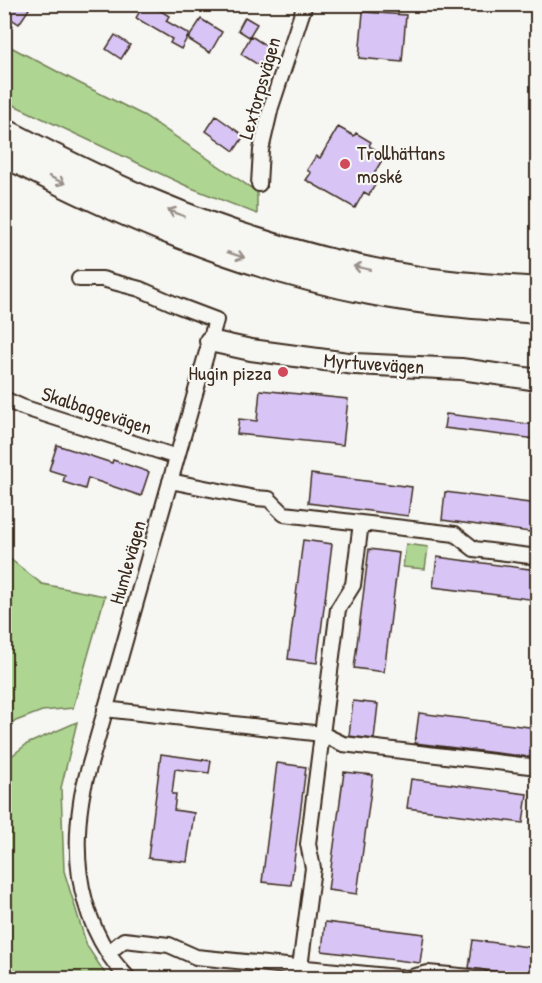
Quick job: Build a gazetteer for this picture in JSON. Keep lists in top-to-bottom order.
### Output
{
  "streets": {
    "street": [
      "Lextorpsvägen",
      "Myrtuvevägen",
      "Skalbaggevägen",
      "Humlevägen"
    ]
  },
  "crossings": [
    ["Myrtuvevägen", "Humlevägen"],
    ["Skalbaggevägen", "Humlevägen"]
  ],
  "places": ["Trollhättans moské", "Hugin pizza"]
}
